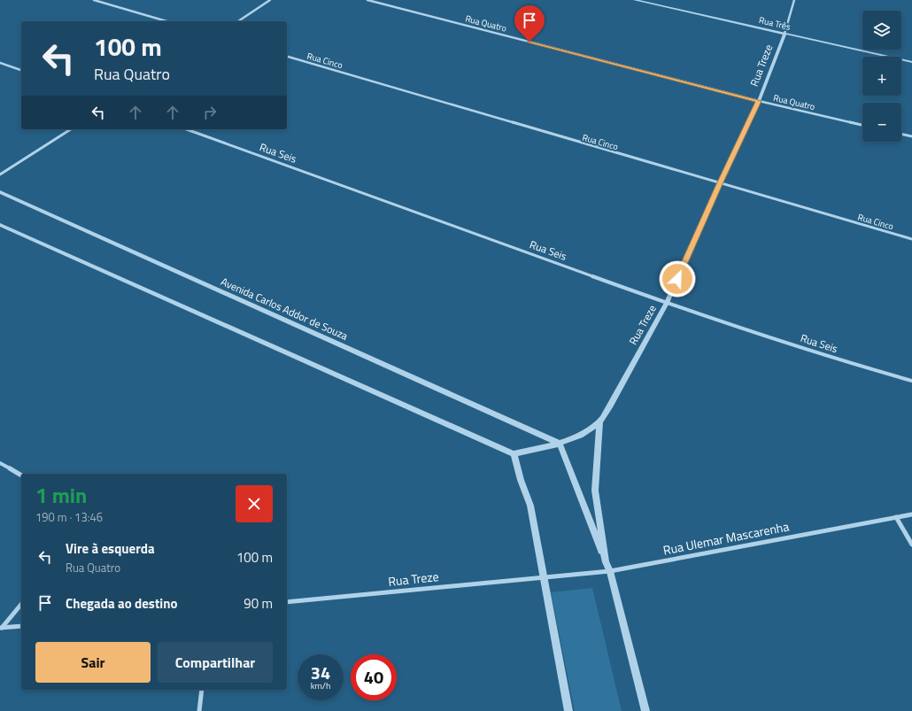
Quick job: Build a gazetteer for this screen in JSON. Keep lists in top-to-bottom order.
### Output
{
  "streets": {
    "street": [
      "Rua Quatro",
      "Rua Três",
      "Rua Cinco",
      "Rua Treze",
      "Rua Seis",
      "Avenida Carlos Addor de Souza",
      "Rua Ulemar Mascarenha"
    ]
  },
  "crossings": [
    ["Rua Quatro", "Rua Treze"],
    ["Rua Três", "Rua Treze"],
    ["Rua Cinco", "Rua Treze"],
    ["Rua Treze", "Rua Seis"],
    ["Rua Treze", "Rua Ulemar Mascarenha"]
  ],
  "page": {
    "map_buttons": ["+", "−"],
    "turn": ["100 m", "Rua Quatro"],
    "heading": ["1 min", "190 m · 13:46"],
    "list": [
      {
        "name": "Vire à esquerda",
        "note": "Rua Quatro",
        "value": "100 m"
      },
      {
        "name": "Chegada ao destino",
        "value": "90 m"
      }
    ],
    "buttons": ["Sair", "Compartilhar"],
    "speed": "34 km/h",
    "limit": "40"
  }
}
